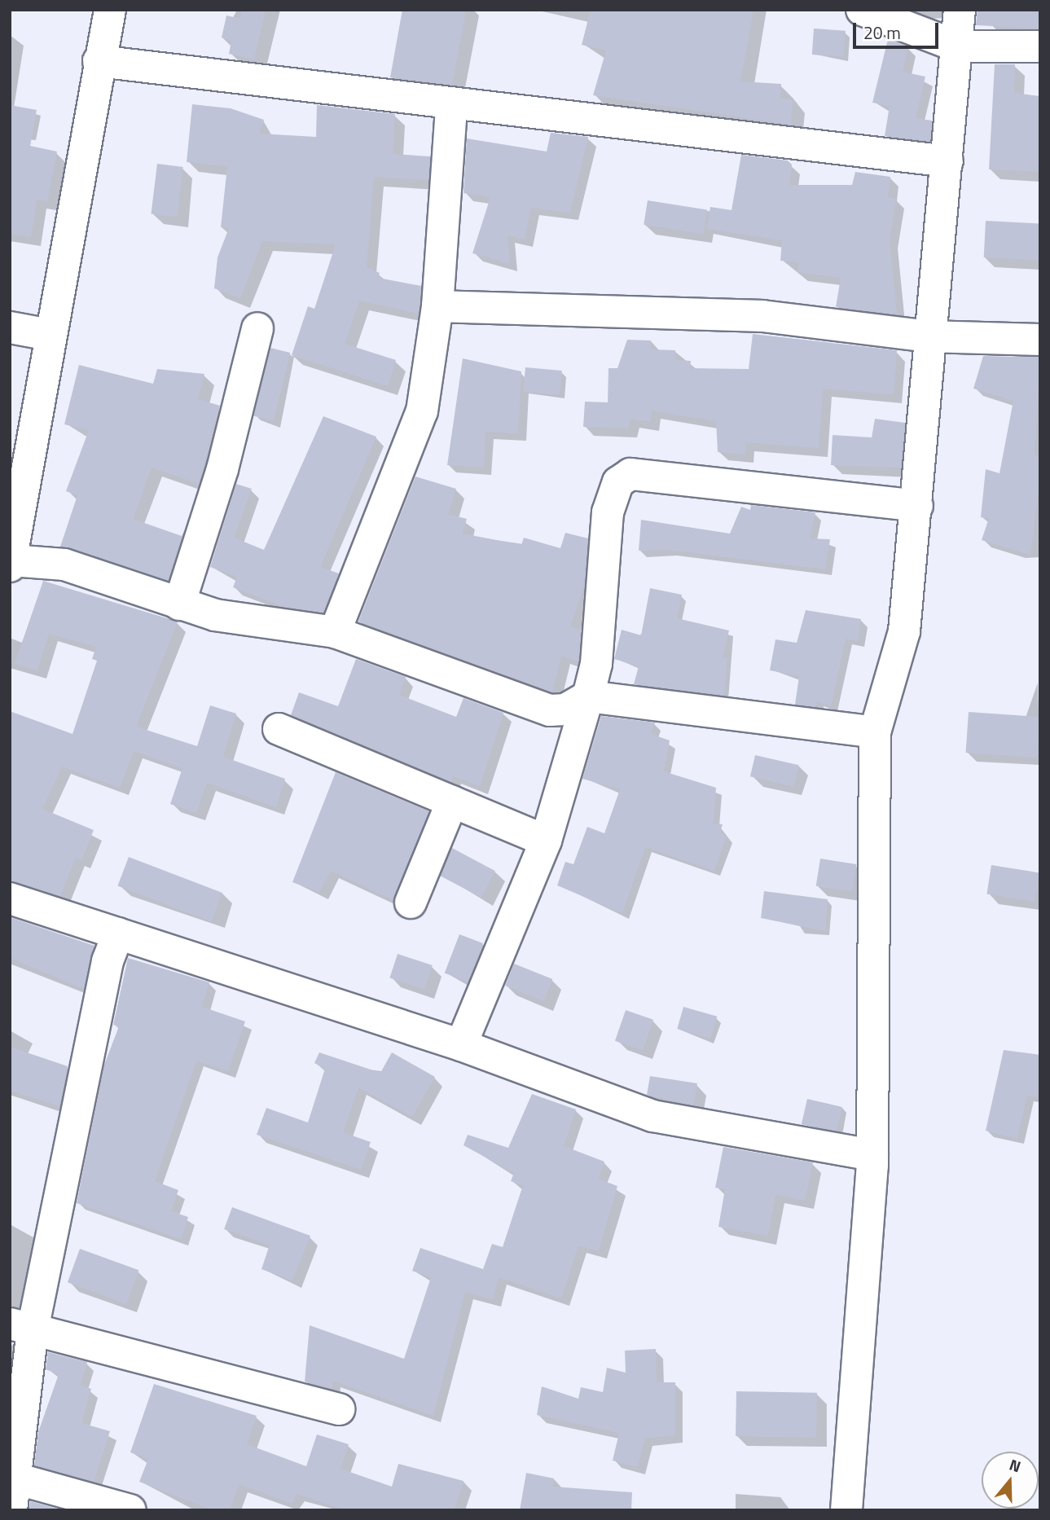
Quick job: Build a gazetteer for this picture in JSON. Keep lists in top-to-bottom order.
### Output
{
  "scale_bar": "20 m",
  "north": "top"
}
